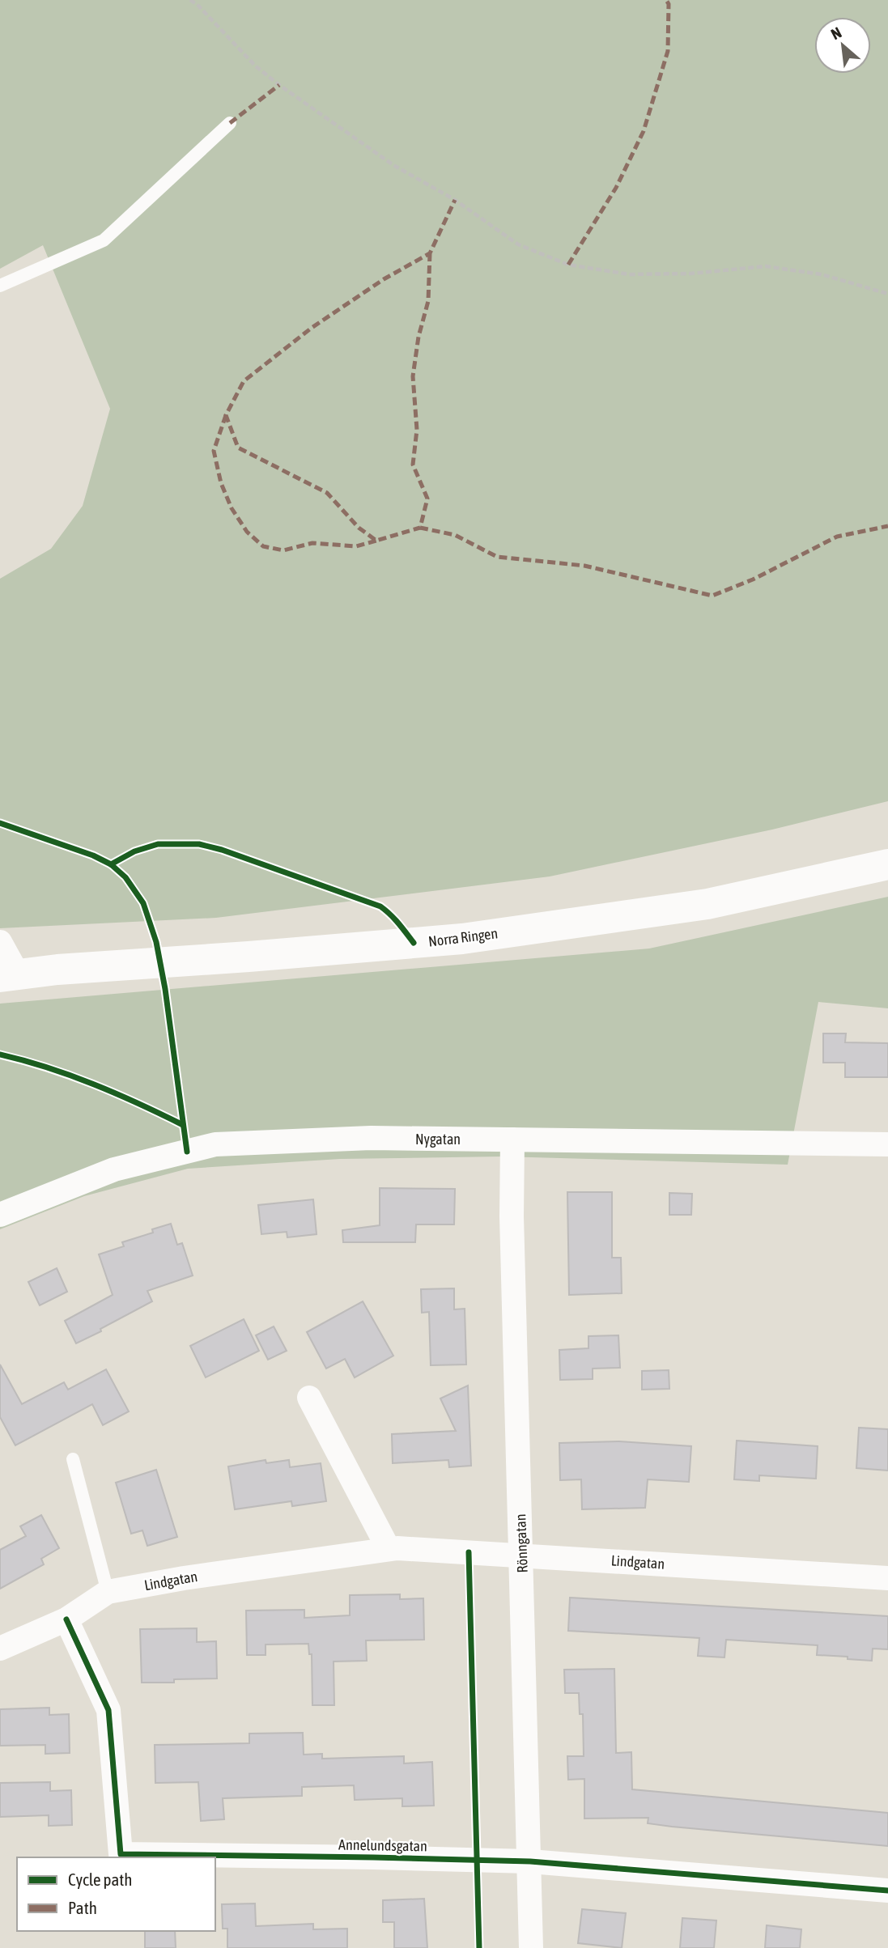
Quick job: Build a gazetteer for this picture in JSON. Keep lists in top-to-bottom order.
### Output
{
  "streets": {
    "main road": ["Norra Ringen"],
    "street": [
      "Nygatan",
      "Rönngatan",
      "Lindgatan",
      "Annelundsgatan"
    ]
  },
  "crossings": [
    ["Nygatan", "Rönngatan"],
    ["Rönngatan", "Lindgatan"],
    ["Rönngatan", "Annelundsgatan"],
    ["Lindgatan", "Annelundsgatan"]
  ],
  "legend": ["Cycle path", "Path"],
  "north": "top left"
}
